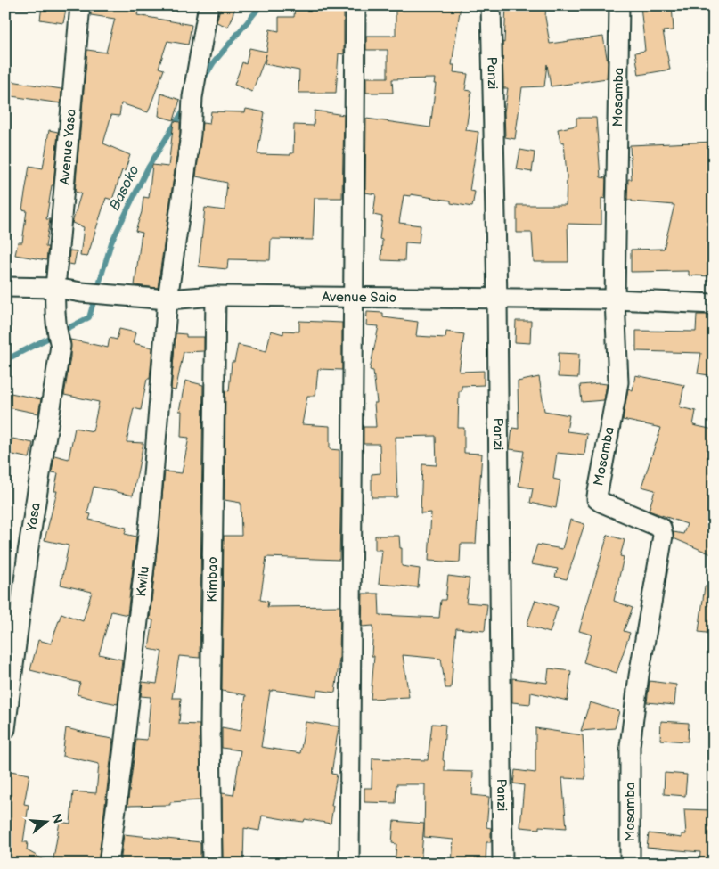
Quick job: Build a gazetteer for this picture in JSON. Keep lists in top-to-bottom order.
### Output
{
  "streets": {
    "street": [
      "Panzi",
      "Mosamba",
      "Avenue Yasa",
      "Avenue Saio",
      "Yasa",
      "Kimbao",
      "Kwilu"
    ]
  },
  "crossings": [
    ["Panzi", "Avenue Saio"],
    ["Mosamba", "Avenue Saio"],
    ["Avenue Yasa", "Avenue Saio"],
    ["Avenue Yasa", "Yasa"],
    ["Avenue Saio", "Yasa"],
    ["Avenue Saio", "Kimbao"],
    ["Avenue Saio", "Kwilu"]
  ],
  "water": ["Basoko"],
  "north": "right"
}
